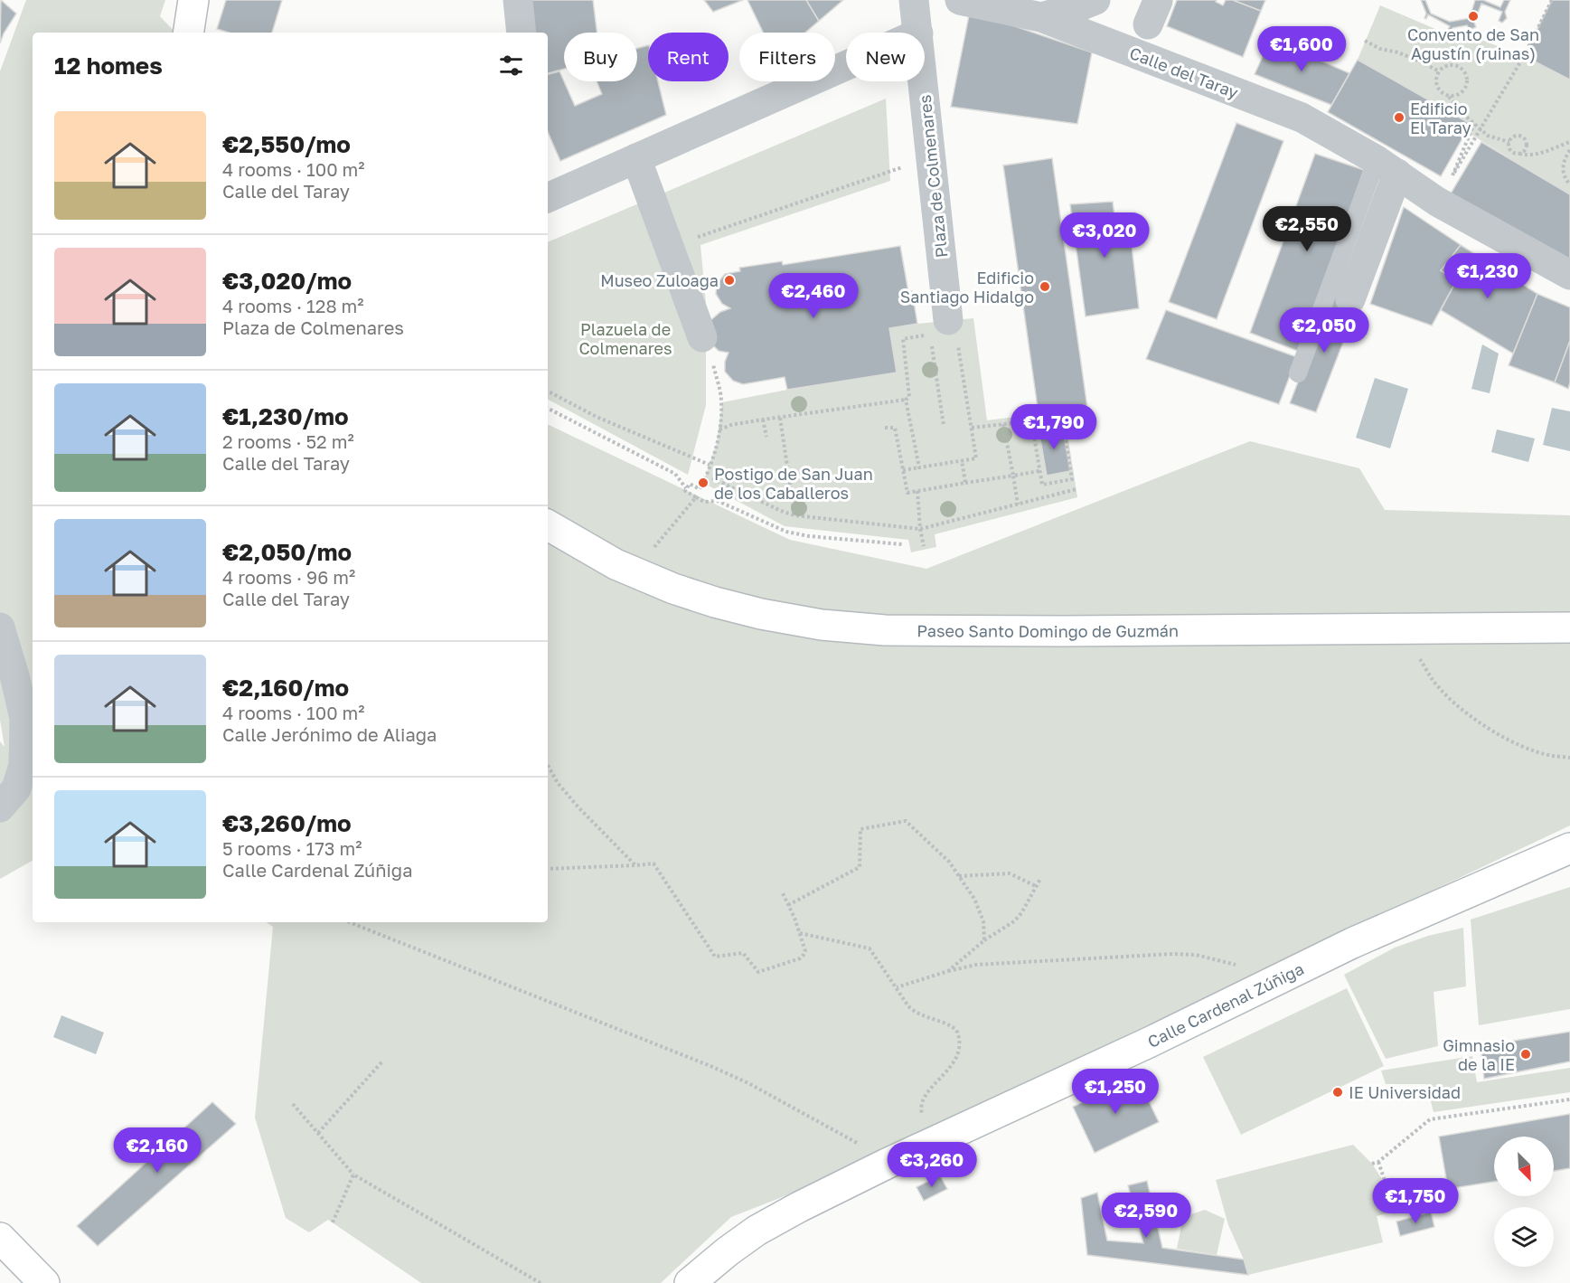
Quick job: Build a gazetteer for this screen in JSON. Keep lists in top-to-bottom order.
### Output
{
  "streets": {
    "main road": ["Paseo Santo Domingo de Guzmán", "Calle Cardenal Zúñiga"],
    "street": ["Calle del Taray", "Plaza de Colmenares"]
  },
  "parks": ["Plazuela de Colmenares"],
  "places": [
    "Convento de San Agustín (ruinas)",
    "Edificio El Taray",
    "Museo Zuloaga",
    "Edificio Santiago Hidalgo",
    "Postigo de San Juan de los Caballeros",
    "Gimnasio de la IE",
    "IE Universidad"
  ],
  "north": "bottom right",
  "page": {
    "price": [
      "€1,600",
      "€2,550",
      "€3,020",
      "€1,230",
      "€2,460",
      "€2,050",
      "€1,790",
      "€1,250",
      "€2,160",
      "€3,260",
      "€1,750",
      "€2,590"
    ],
    "chip": [
      "Buy",
      "Rent",
      "Filters",
      "New"
    ],
    "heading": "12 homes",
    "list": [
      {
        "name": "€2,550/mo",
        "note": "4 rooms · 100 m² · Calle del Taray"
      },
      {
        "name": "€3,020/mo",
        "note": "4 rooms · 128 m² · Plaza de Colmenares"
      },
      {
        "name": "€1,230/mo",
        "note": "2 rooms · 52 m² · Calle del Taray"
      },
      {
        "name": "€2,050/mo",
        "note": "4 rooms · 96 m² · Calle del Taray"
      },
      {
        "name": "€2,160/mo",
        "note": "4 rooms · 100 m² · Calle Jerónimo de Aliaga"
      },
      {
        "name": "€3,260/mo",
        "note": "5 rooms · 173 m² · Calle Cardenal Zúñiga"
      }
    ]
  }
}
